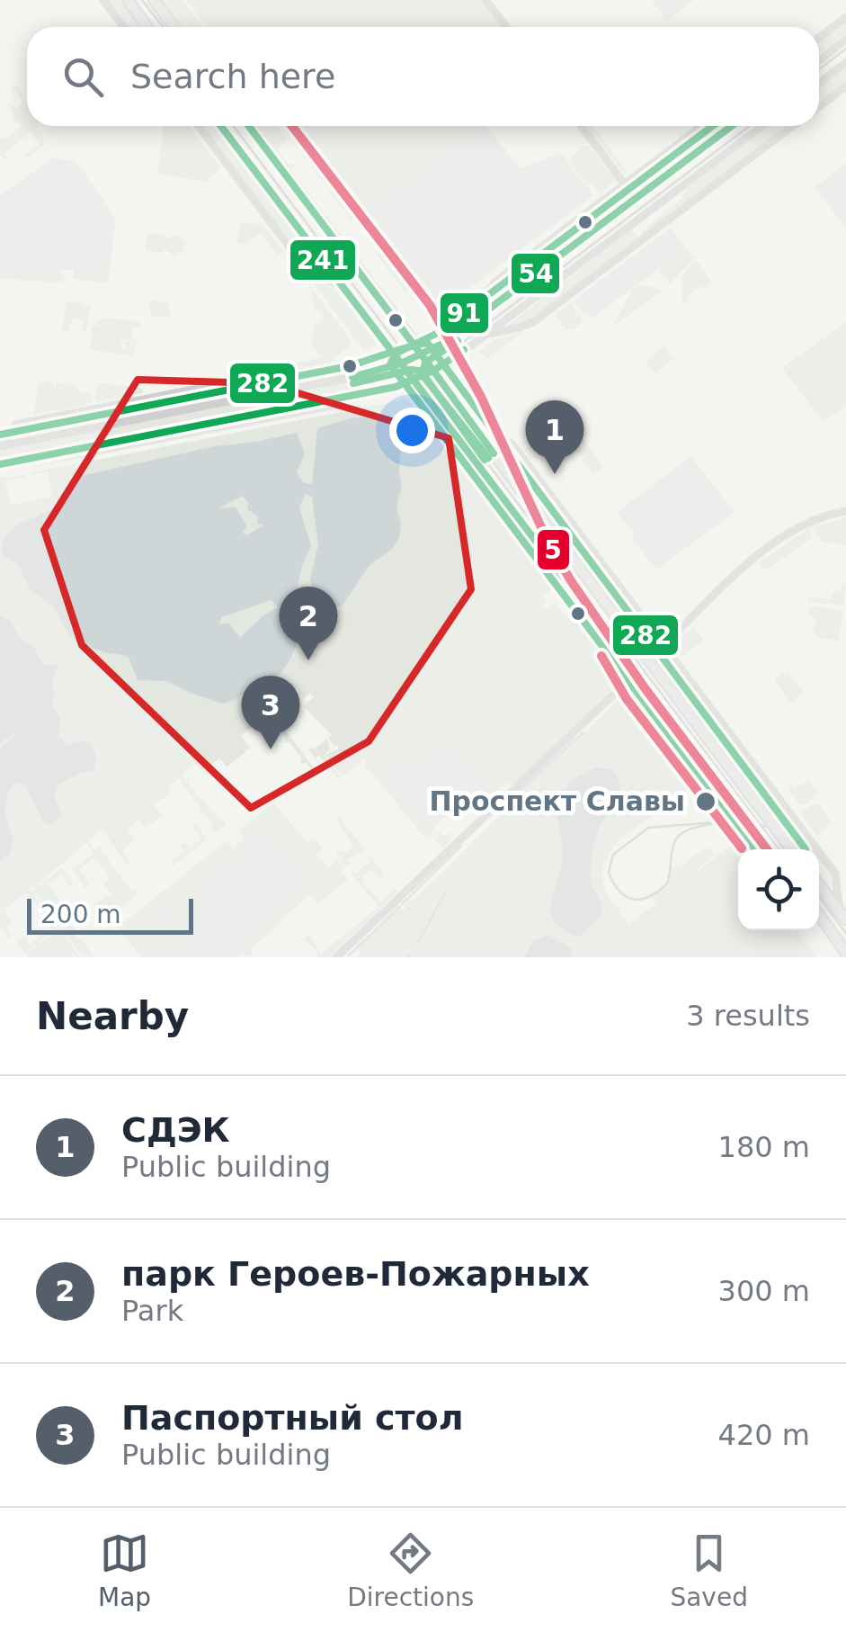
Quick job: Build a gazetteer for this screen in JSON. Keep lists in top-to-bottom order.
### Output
{
  "places": ["Проспект Славы"],
  "lines": [
    "transit line 5",
    "transit line 54",
    "transit line 91",
    "transit line 241",
    "transit line 282"
  ],
  "scale_bar": "200 m",
  "page": {
    "search": "Search here",
    "pins": ["1", "2", "3"],
    "scale": "200 m",
    "heading": ["Nearby", "3 results"],
    "list": [
      {
        "mark": "1",
        "name": "СДЭК",
        "note": "Public building",
        "value": "180 m"
      },
      {
        "mark": "2",
        "name": "парк Героев-Пожарных",
        "note": "Park",
        "value": "300 m"
      },
      {
        "mark": "3",
        "name": "Паспортный стол",
        "note": "Public building",
        "value": "420 m"
      }
    ],
    "nav": ["Map", "Directions", "Saved"]
  }
}
